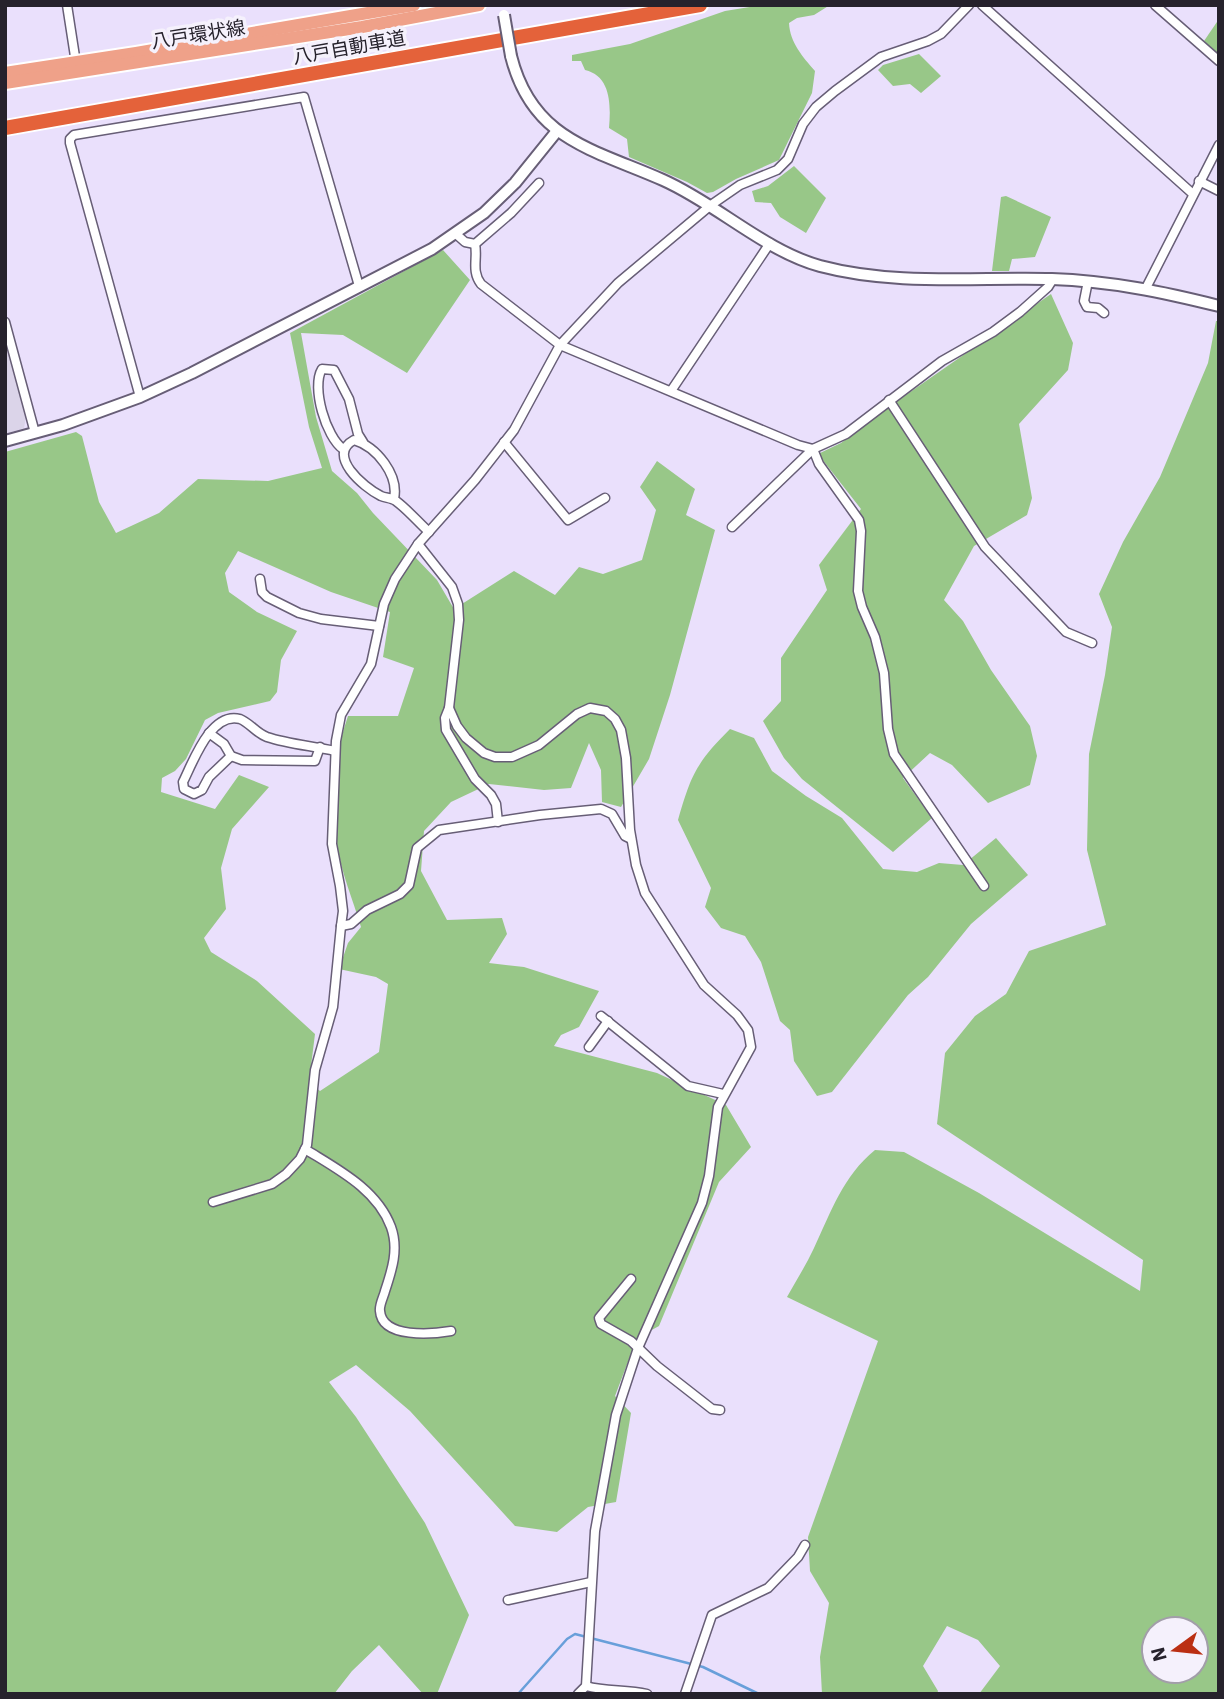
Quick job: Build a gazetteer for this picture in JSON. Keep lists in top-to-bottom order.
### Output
{
  "streets": {
    "highway": ["八戸自動車道"],
    "main road": ["八戸環状線"]
  },
  "north": "left"
}
